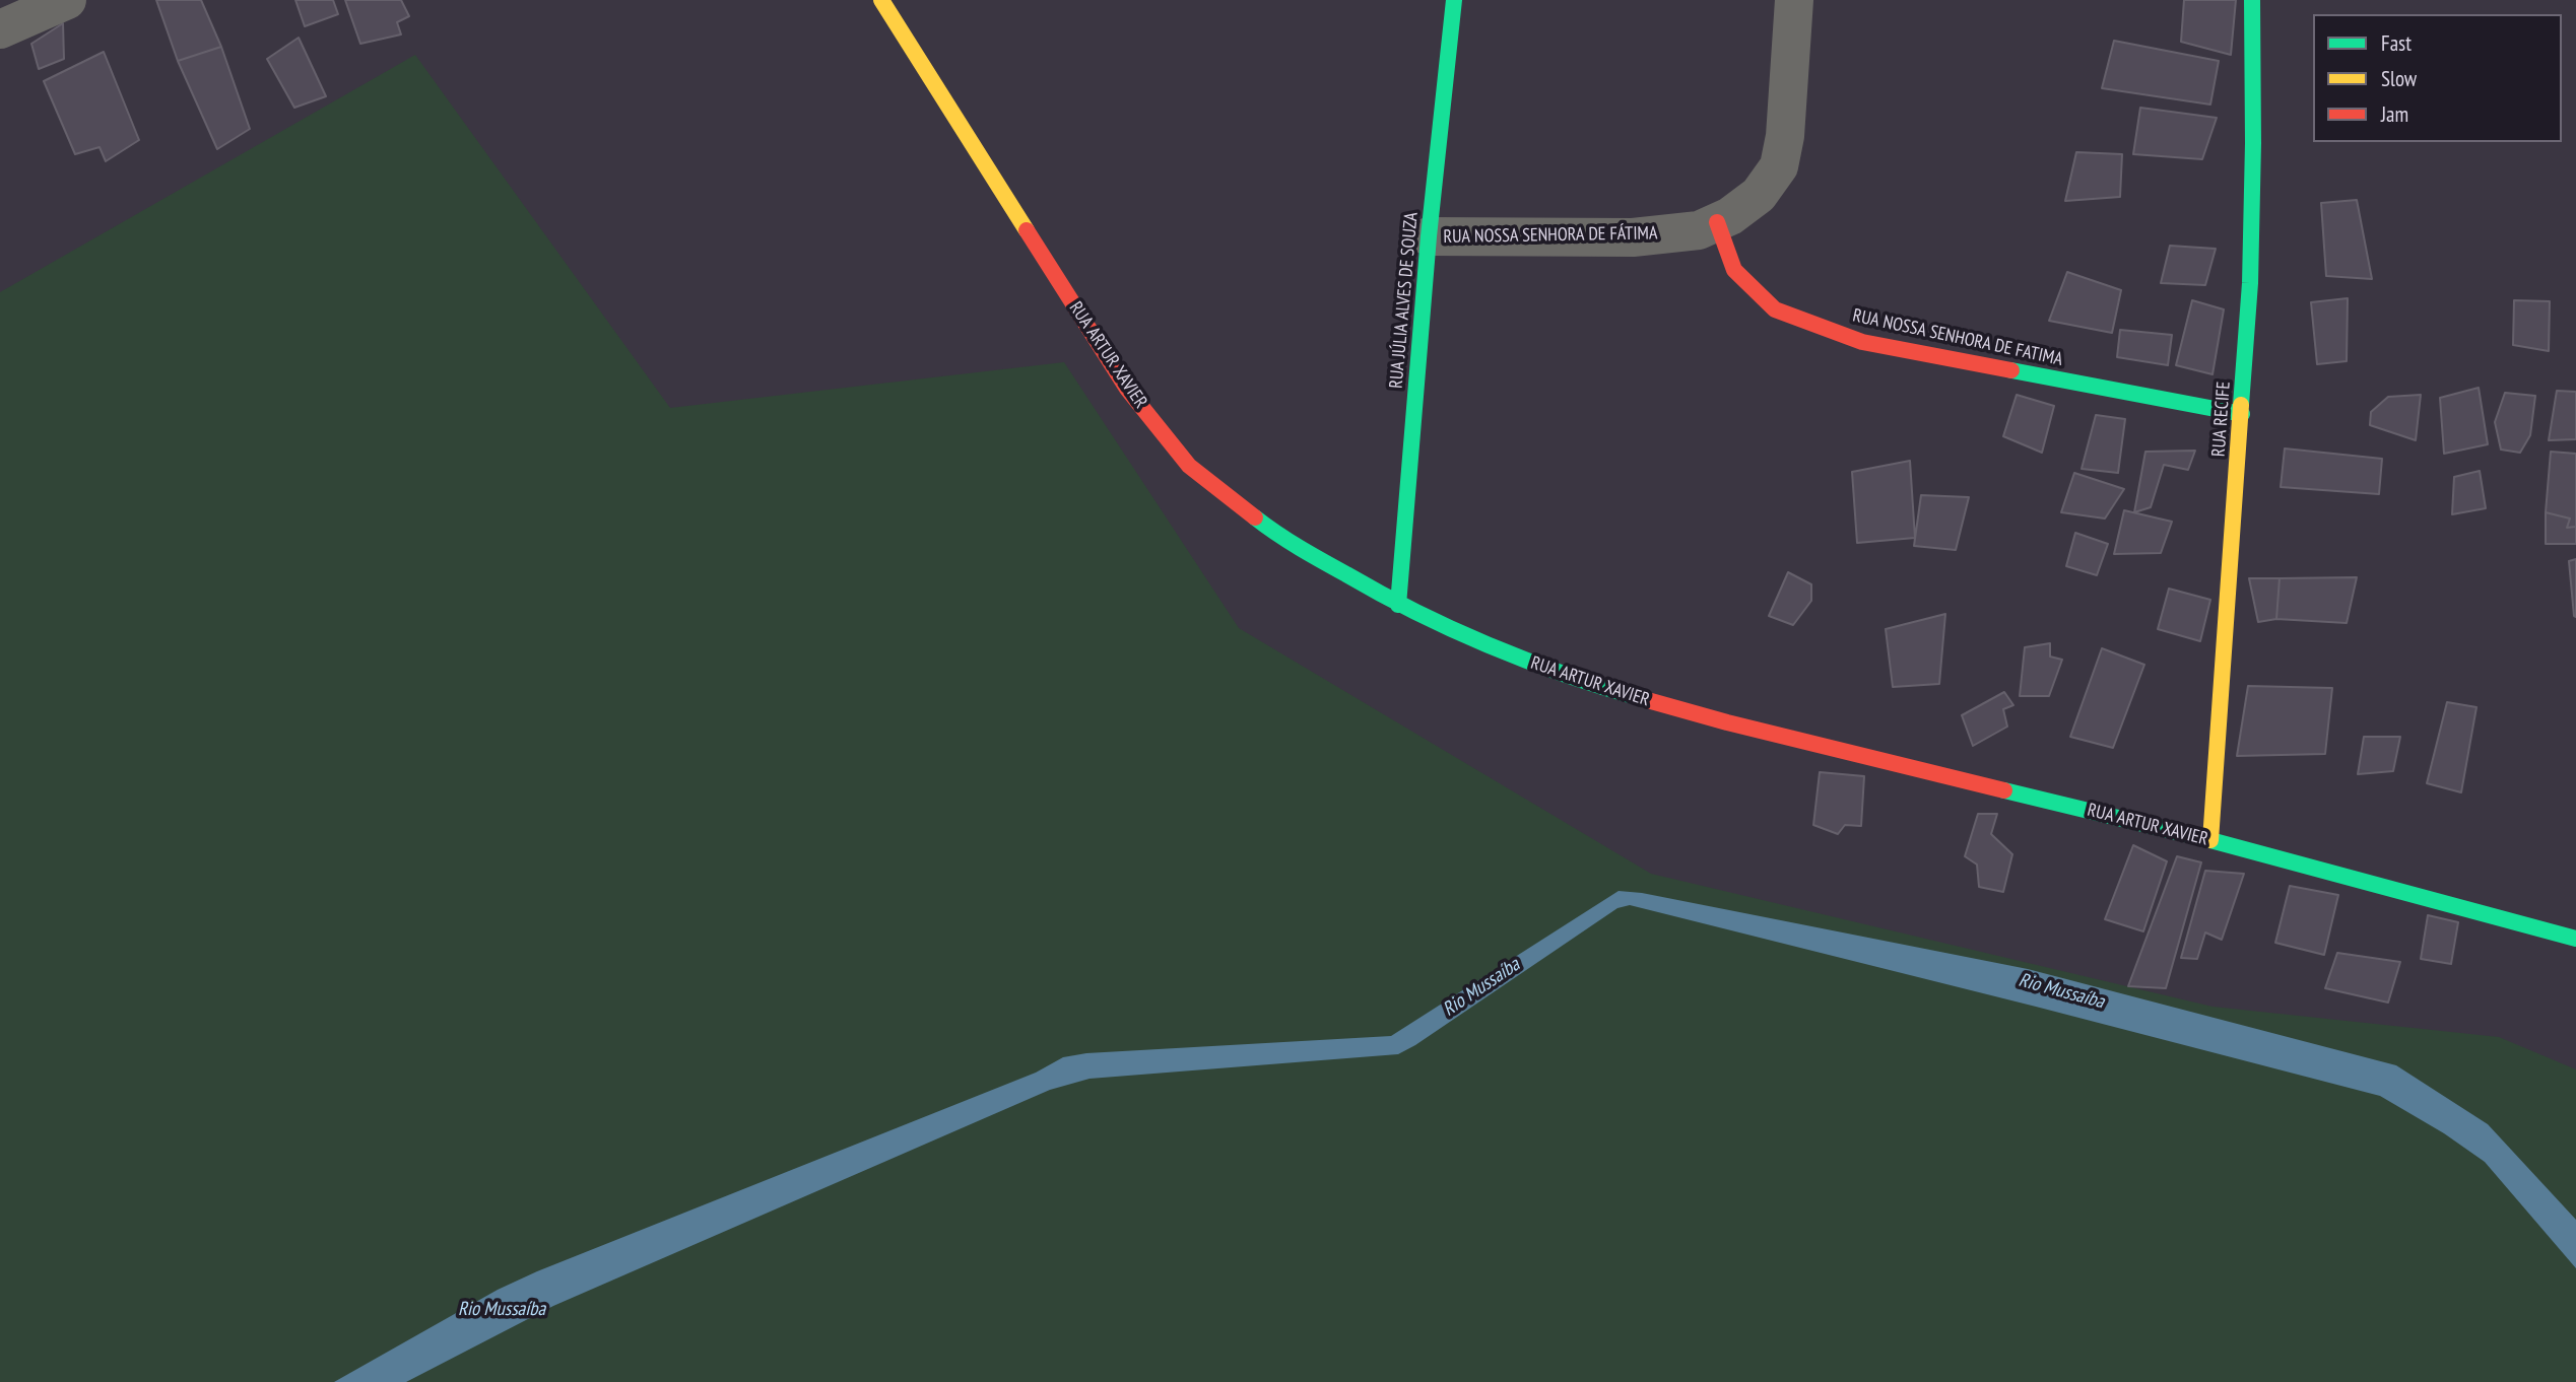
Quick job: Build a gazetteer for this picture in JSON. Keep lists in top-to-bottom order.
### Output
{
  "streets": {
    "street": [
      "RUA NOSSA SENHORA DE FÁTIMA",
      "RUA JÚLIA ALVES DE SOUZA",
      "RUA NOSSA SENHORA DE FATIMA",
      "RUA ARTUR XAVIER",
      "RUA RECIFE"
    ]
  },
  "crossings": [
    ["RUA NOSSA SENHORA DE FÁTIMA", "RUA JÚLIA ALVES DE SOUZA"],
    ["RUA NOSSA SENHORA DE FÁTIMA", "RUA NOSSA SENHORA DE FATIMA"],
    ["RUA JÚLIA ALVES DE SOUZA", "RUA ARTUR XAVIER"],
    ["RUA NOSSA SENHORA DE FATIMA", "RUA RECIFE"],
    ["RUA ARTUR XAVIER", "RUA RECIFE"]
  ],
  "water": ["Rio Mussaíba"],
  "legend": ["Fast", "Slow", "Jam"]
}
